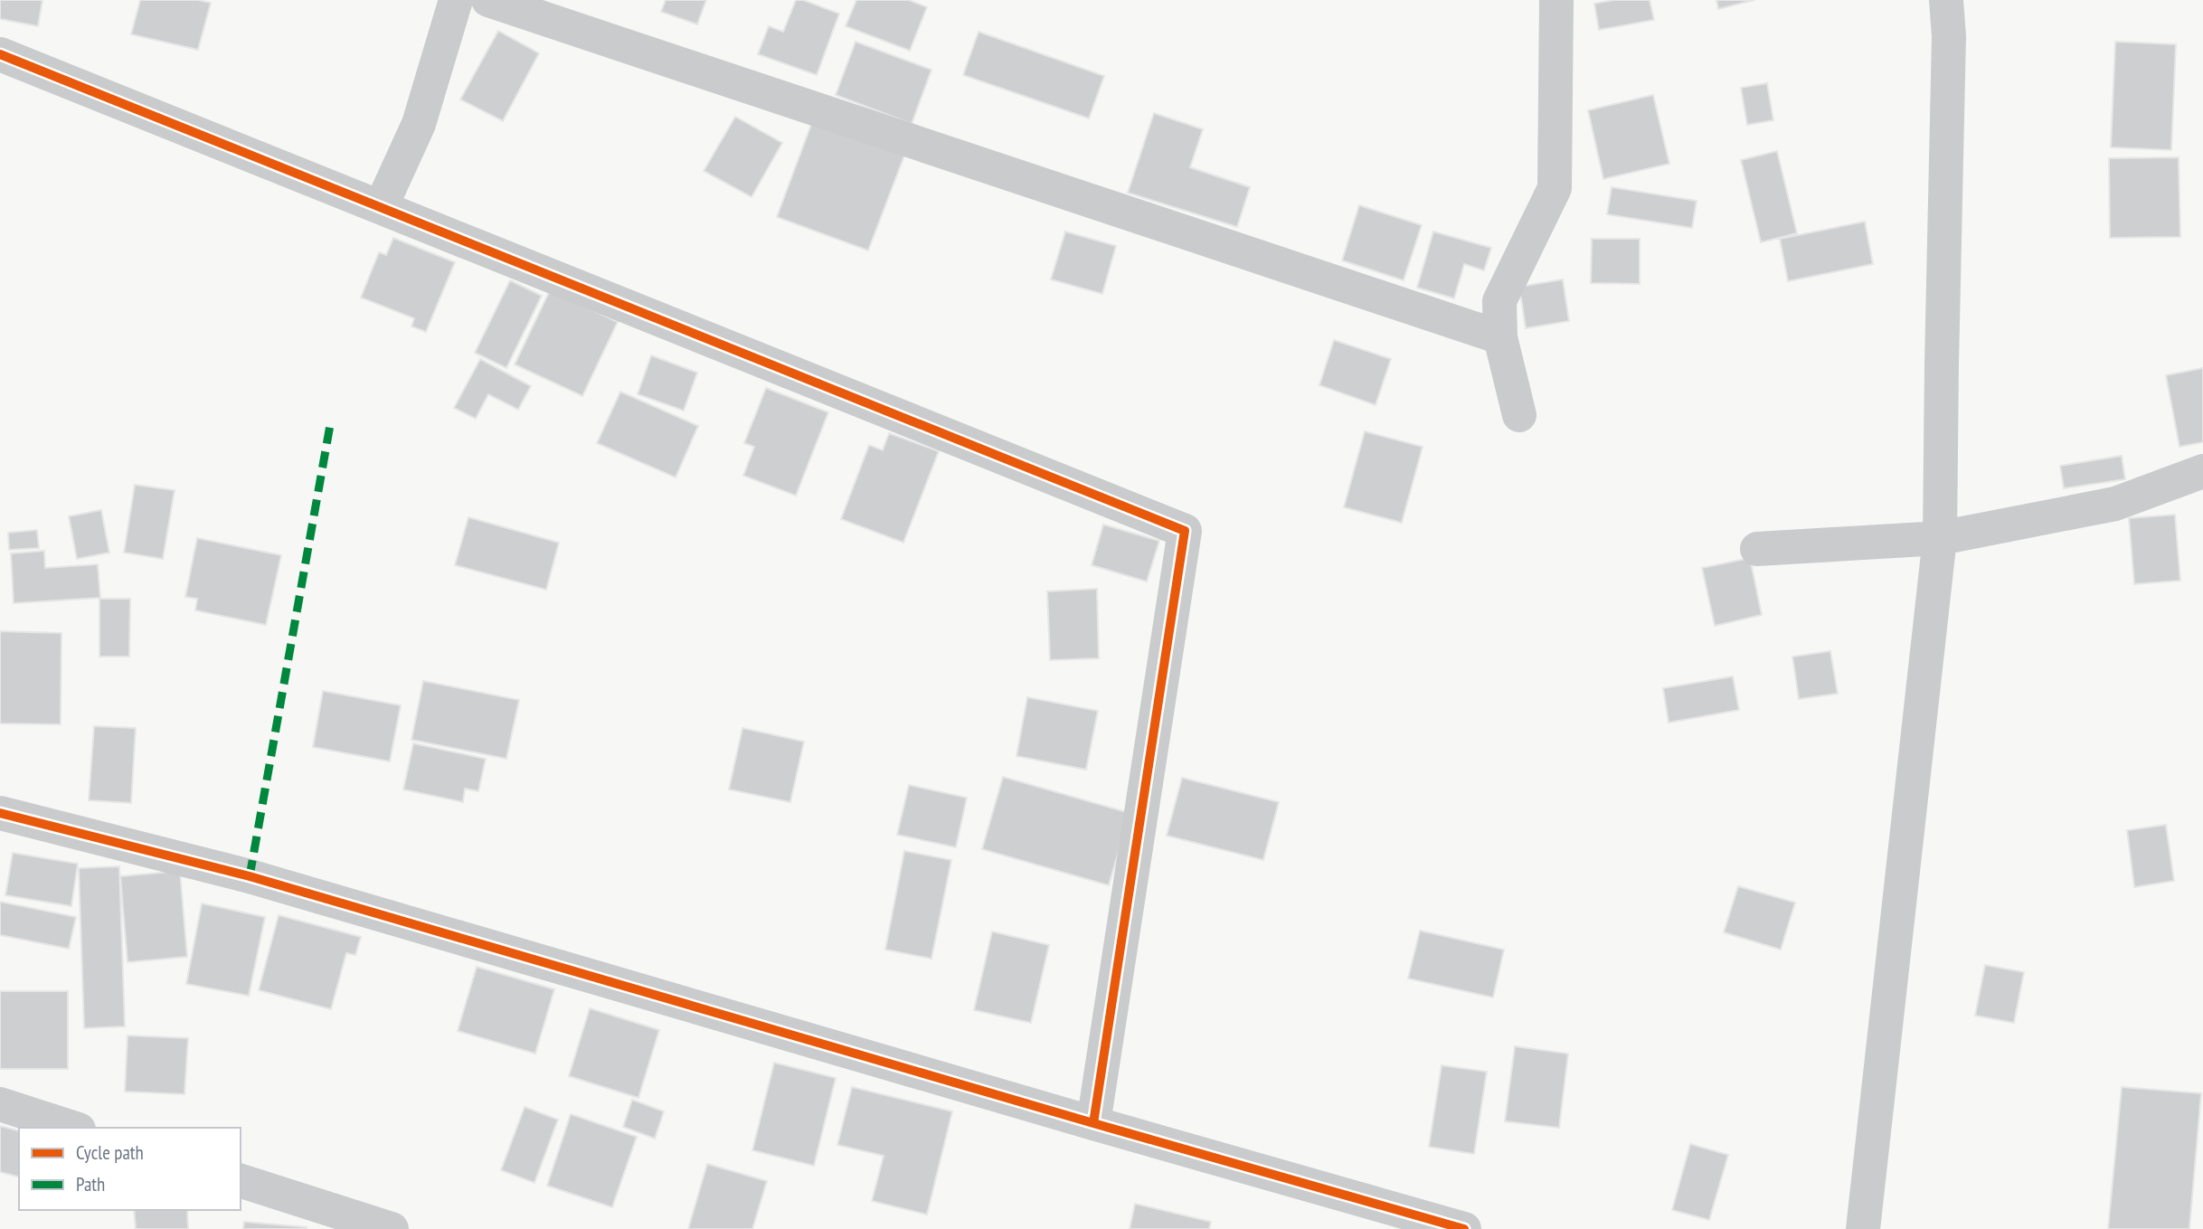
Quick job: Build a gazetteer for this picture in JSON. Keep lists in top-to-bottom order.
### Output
{
  "legend": ["Cycle path", "Path"]
}
